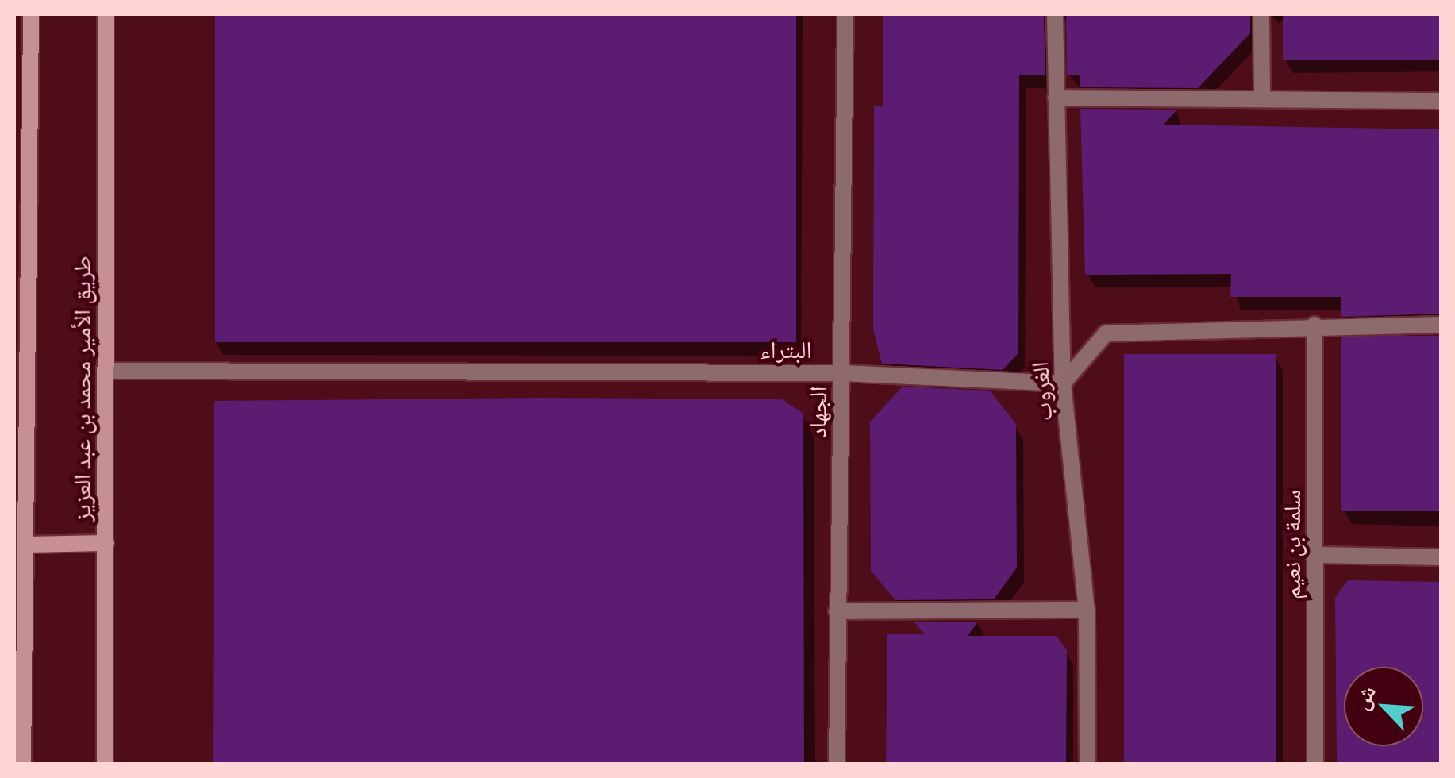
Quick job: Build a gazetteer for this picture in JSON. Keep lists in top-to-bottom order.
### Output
{
  "streets": {
    "main road": ["طريق الأمير محمد بن عبد العزيز"],
    "street": [
      "البتراء",
      "الغروب",
      "الجهاد",
      "سلمة بن نعيم"
    ]
  },
  "crossings": [
    ["البتراء", "طريق الأمير محمد بن عبد العزيز"],
    ["البتراء", "الغروب"],
    ["البتراء", "الجهاد"]
  ],
  "north": "top left"
}
